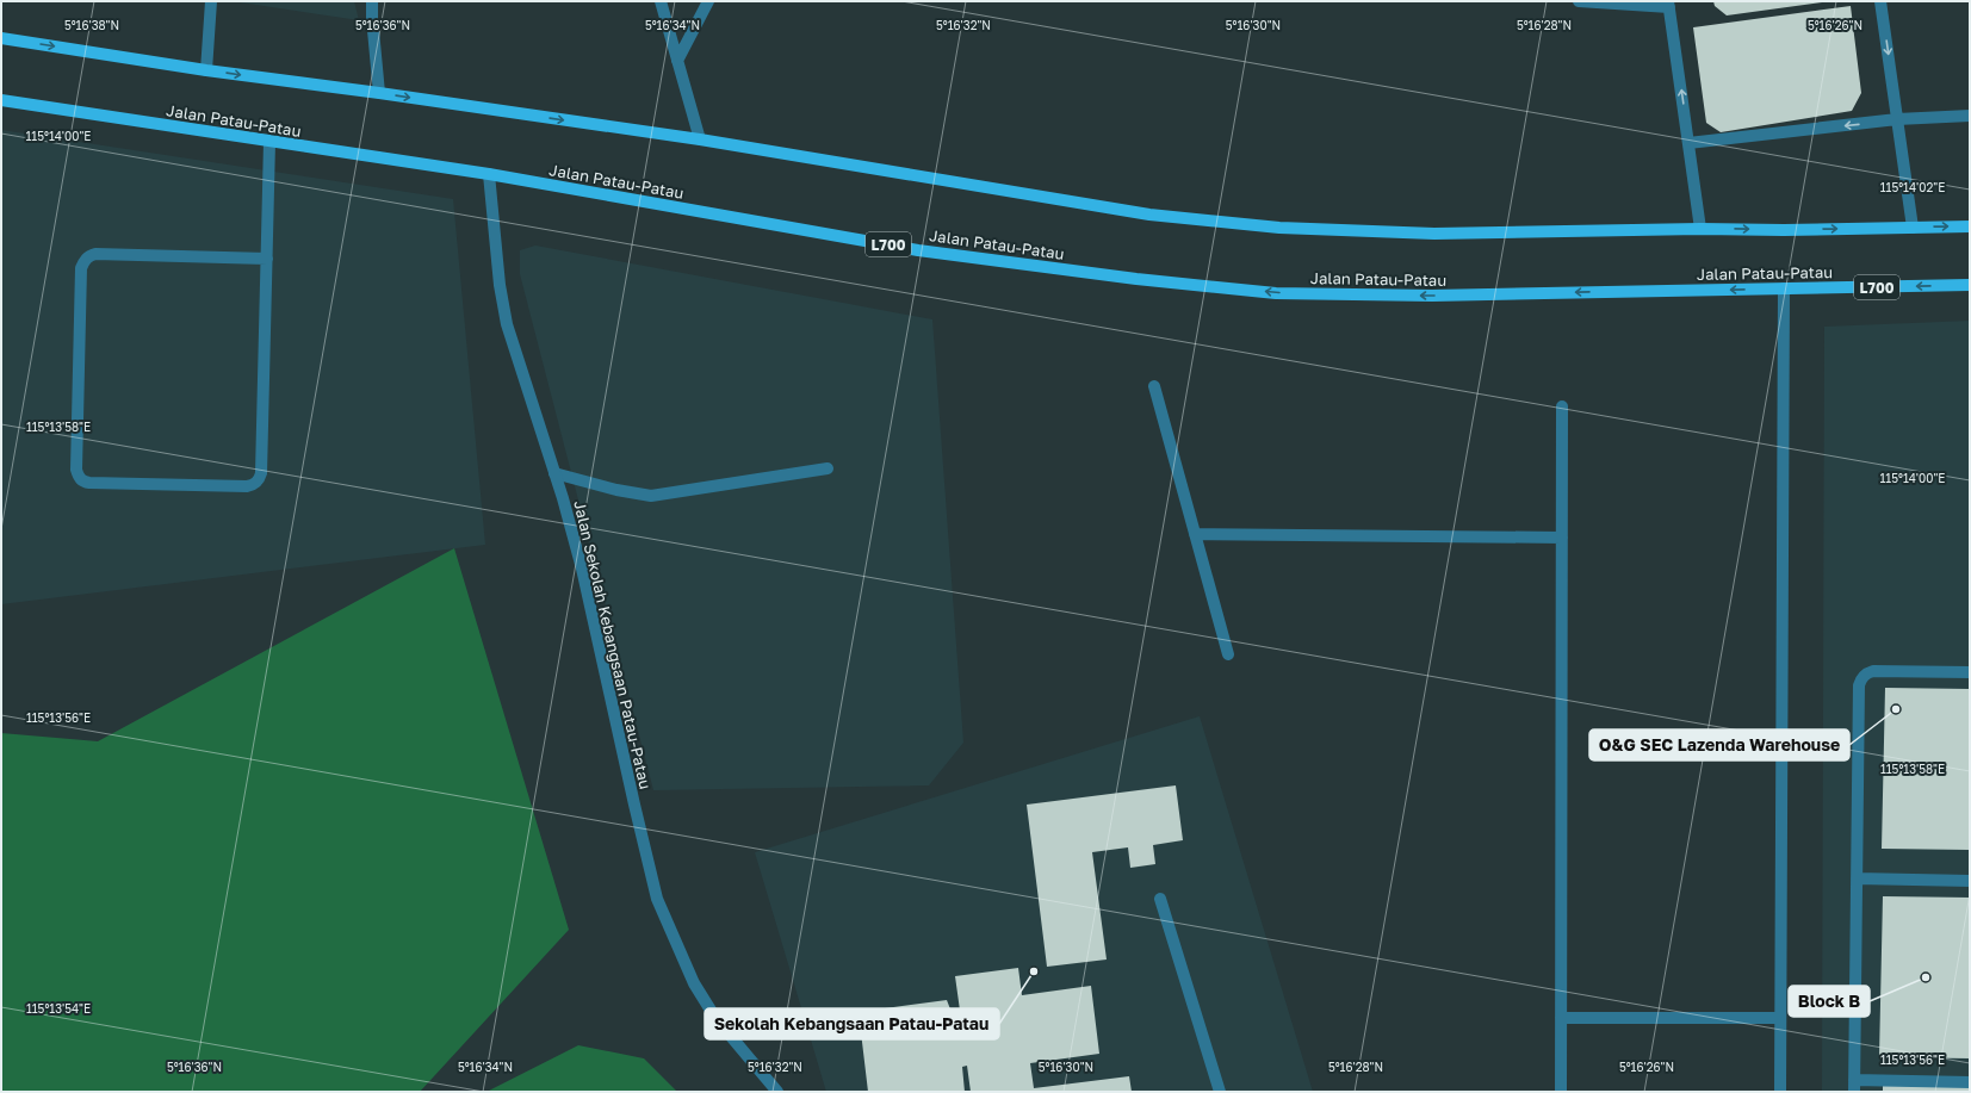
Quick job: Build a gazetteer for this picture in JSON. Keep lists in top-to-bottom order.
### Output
{
  "streets": {
    "main road": ["Jalan Patau-Patau", "L700"],
    "street": ["Jalan Sekolah Kebangsaan Patau-Patau"]
  },
  "crossings": [
    ["Jalan Patau-Patau", "Jalan Sekolah Kebangsaan Patau-Patau"]
  ],
  "places": ["O&G SEC Lazenda Warehouse", "Sekolah Kebangsaan Patau-Patau", "Block B"],
  "coordinates": [
    "5°16'26\"N",
    "5°16'38\"N",
    "5°16'36\"N",
    "5°16'34\"N",
    "5°16'32\"N",
    "5°16'30\"N",
    "5°16'28\"N",
    "115°14'00\"E",
    "115°14'02\"E",
    "115°13'58\"E",
    "115°13'56\"E",
    "115°13'54\"E"
  ]
}
